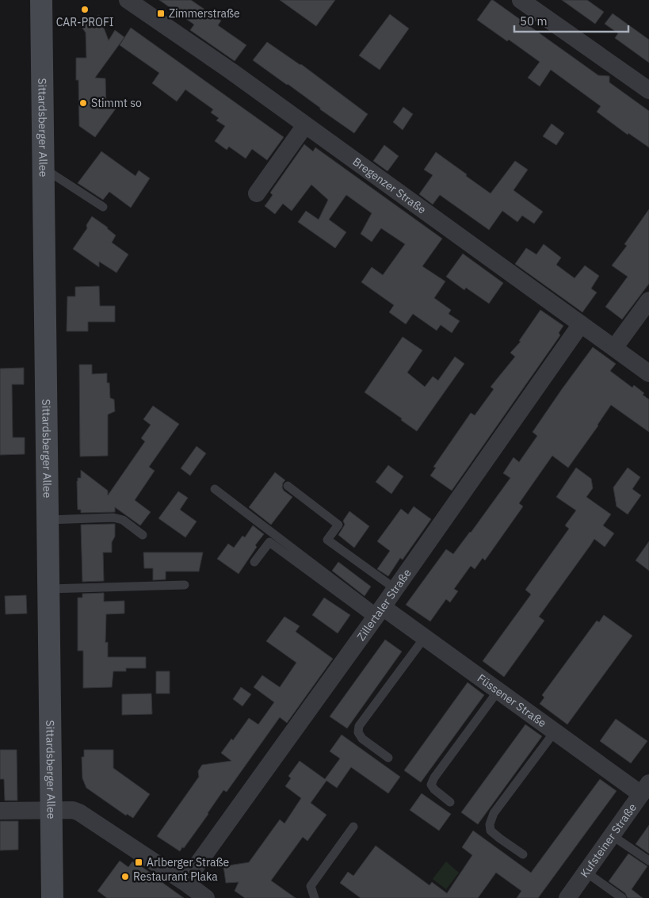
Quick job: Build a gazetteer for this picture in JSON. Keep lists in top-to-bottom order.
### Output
{
  "streets": {
    "main road": ["Sittardsberger Allee"],
    "street": [
      "Bregenzer Straße",
      "Zillertaler Straße",
      "Füssener Straße",
      "Kufsteiner Straße"
    ]
  },
  "crossings": [
    ["Bregenzer Straße", "Zillertaler Straße"],
    ["Zillertaler Straße", "Füssener Straße"],
    ["Füssener Straße", "Kufsteiner Straße"]
  ],
  "places": {
    "other": ["CAR-PROFI", "Stimmt so", "Restaurant Plaka"],
    "transit": ["Zimmerstraße", "Arlberger Straße"]
  },
  "scale_bar": "50 m"
}
